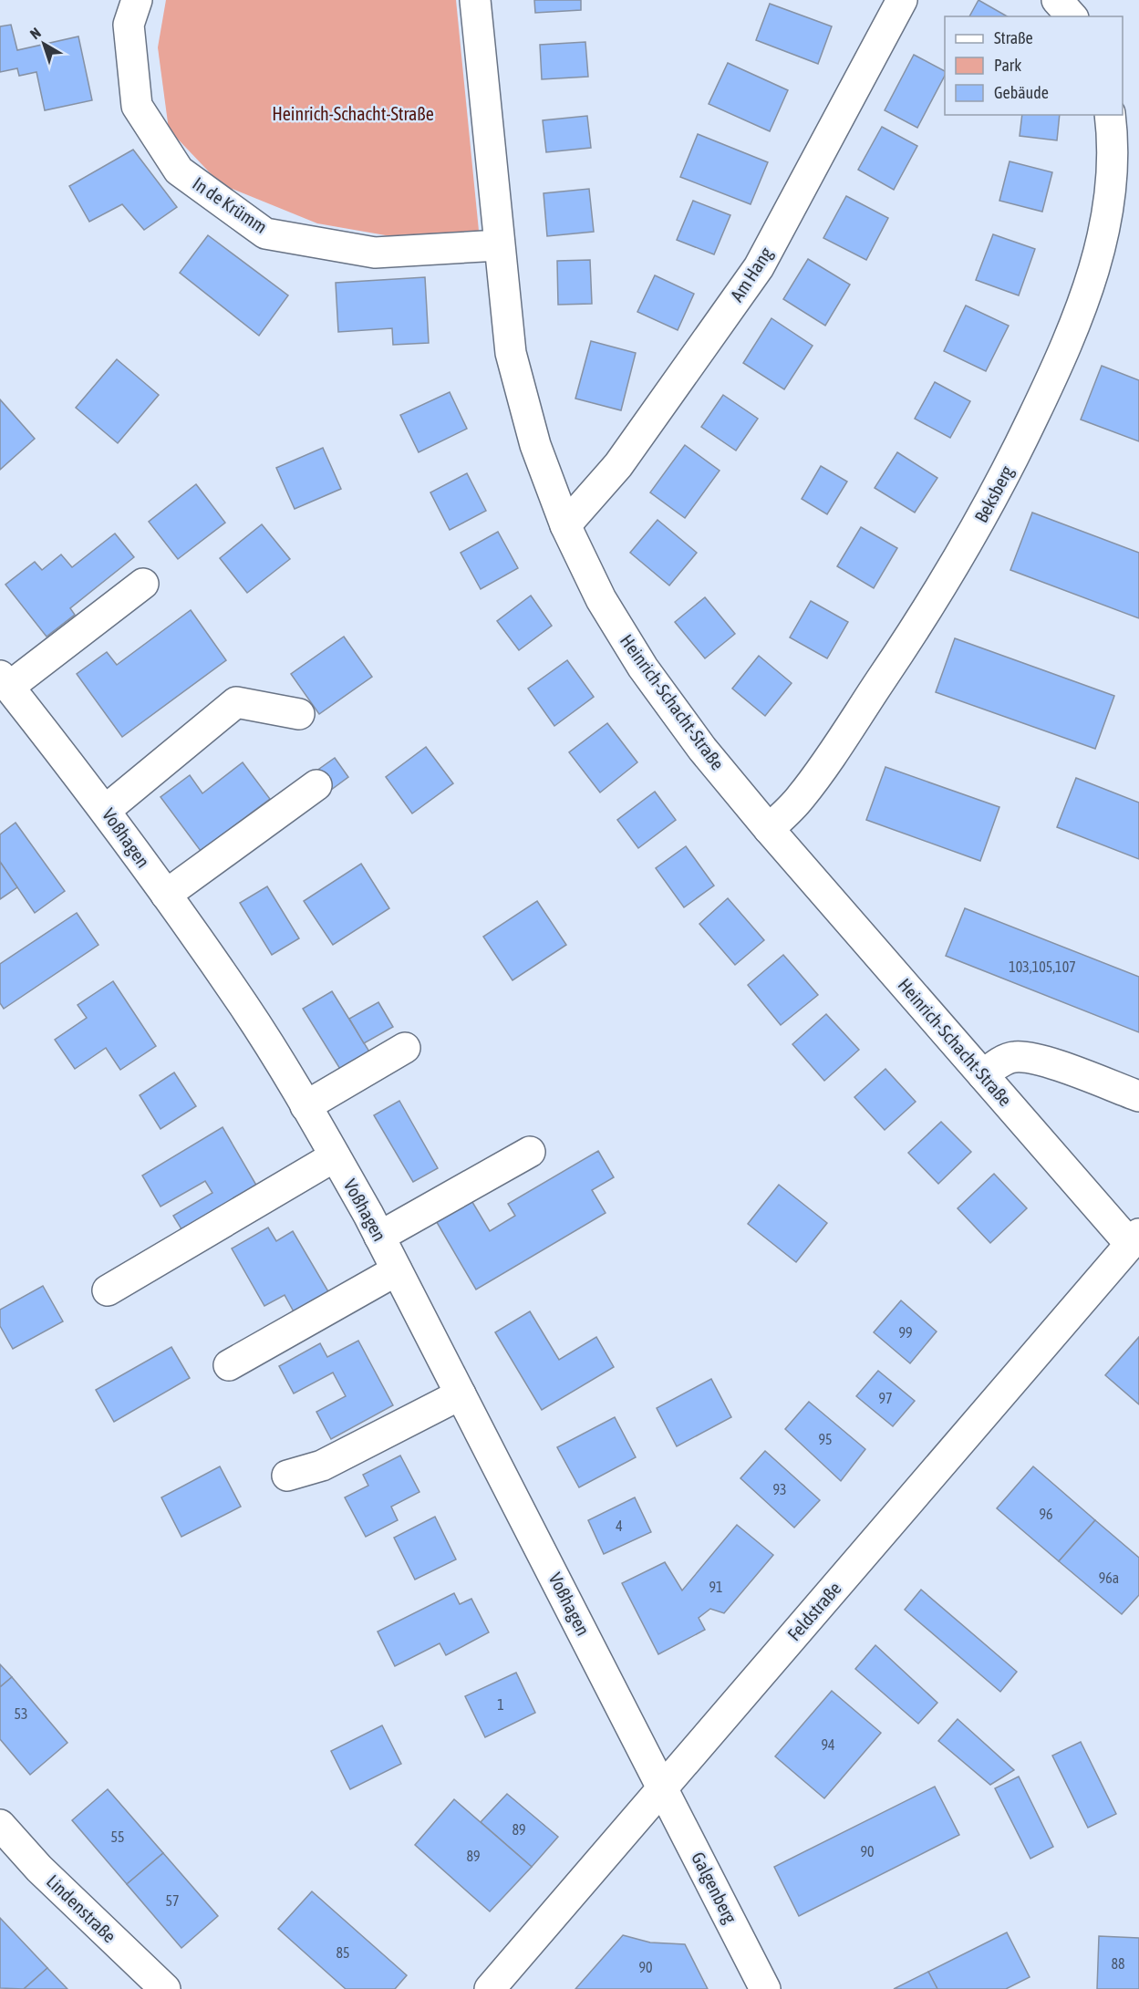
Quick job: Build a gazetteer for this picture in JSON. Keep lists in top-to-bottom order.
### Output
{
  "streets": {
    "street": [
      "In de Krümm",
      "Am Hang",
      "Beksberg",
      "Heinrich-Schacht-Straße",
      "Voßhagen",
      "Feldstraße",
      "Galgenberg",
      "Lindenstraße"
    ]
  },
  "crossings": [
    ["In de Krümm", "Heinrich-Schacht-Straße"],
    ["Am Hang", "Heinrich-Schacht-Straße"],
    ["Beksberg", "Heinrich-Schacht-Straße"],
    ["Heinrich-Schacht-Straße", "Feldstraße"],
    ["Voßhagen", "Feldstraße"],
    ["Voßhagen", "Galgenberg"],
    ["Feldstraße", "Galgenberg"]
  ],
  "parks": ["Heinrich-Schacht-Straße"],
  "house_numbers": [
    "103,105,107",
    "99",
    "97",
    "95",
    "93",
    "96",
    "4",
    "96a",
    "91",
    "1",
    "53",
    "94",
    "89",
    "55",
    "90",
    "89",
    "57",
    "85",
    "88",
    "90"
  ],
  "legend": ["Straße", "Park", "Gebäude"],
  "north": "top left"
}
